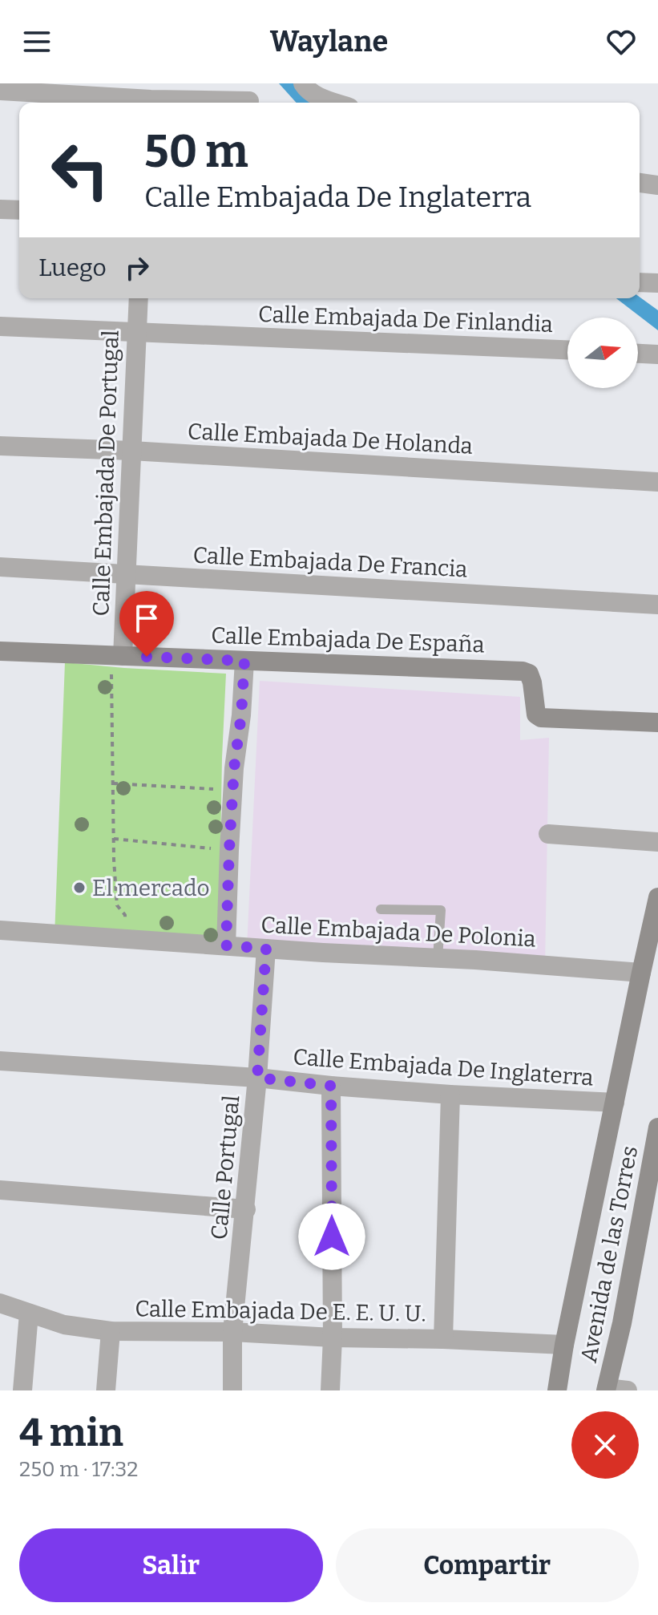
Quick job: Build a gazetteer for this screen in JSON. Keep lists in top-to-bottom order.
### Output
{
  "streets": {
    "main road": ["Calle Embajada De España", "Avenida de las Torres"],
    "street": [
      "Calle Embajada De Finlandia",
      "Calle Embajada De Holanda",
      "Calle Embajada De Portugal",
      "Calle Embajada De Francia",
      "Calle Embajada De Polonia",
      "Calle Embajada De Inglaterra",
      "Calle Portugal",
      "Calle Embajada De E. E. U. U."
    ]
  },
  "crossings": [
    ["Calle Embajada De Finlandia", "Calle Embajada De Portugal"],
    ["Calle Embajada De Holanda", "Calle Embajada De Portugal"],
    ["Calle Embajada De Portugal", "Calle Embajada De Francia"],
    ["Calle Embajada De Portugal", "Calle Embajada De España"],
    ["Calle Embajada De Polonia", "Calle Portugal"],
    ["Calle Embajada De Inglaterra", "Calle Portugal"],
    ["Calle Portugal", "Calle Embajada De E. E. U. U."]
  ],
  "places": ["El mercado"],
  "north": "right",
  "page": {
    "header": "Waylane",
    "turn": ["50 m", "Calle Embajada De Inglaterra"],
    "then": "Luego",
    "heading": ["4 min", "250 m · 17:32"],
    "buttons": ["Salir", "Compartir"]
  }
}
